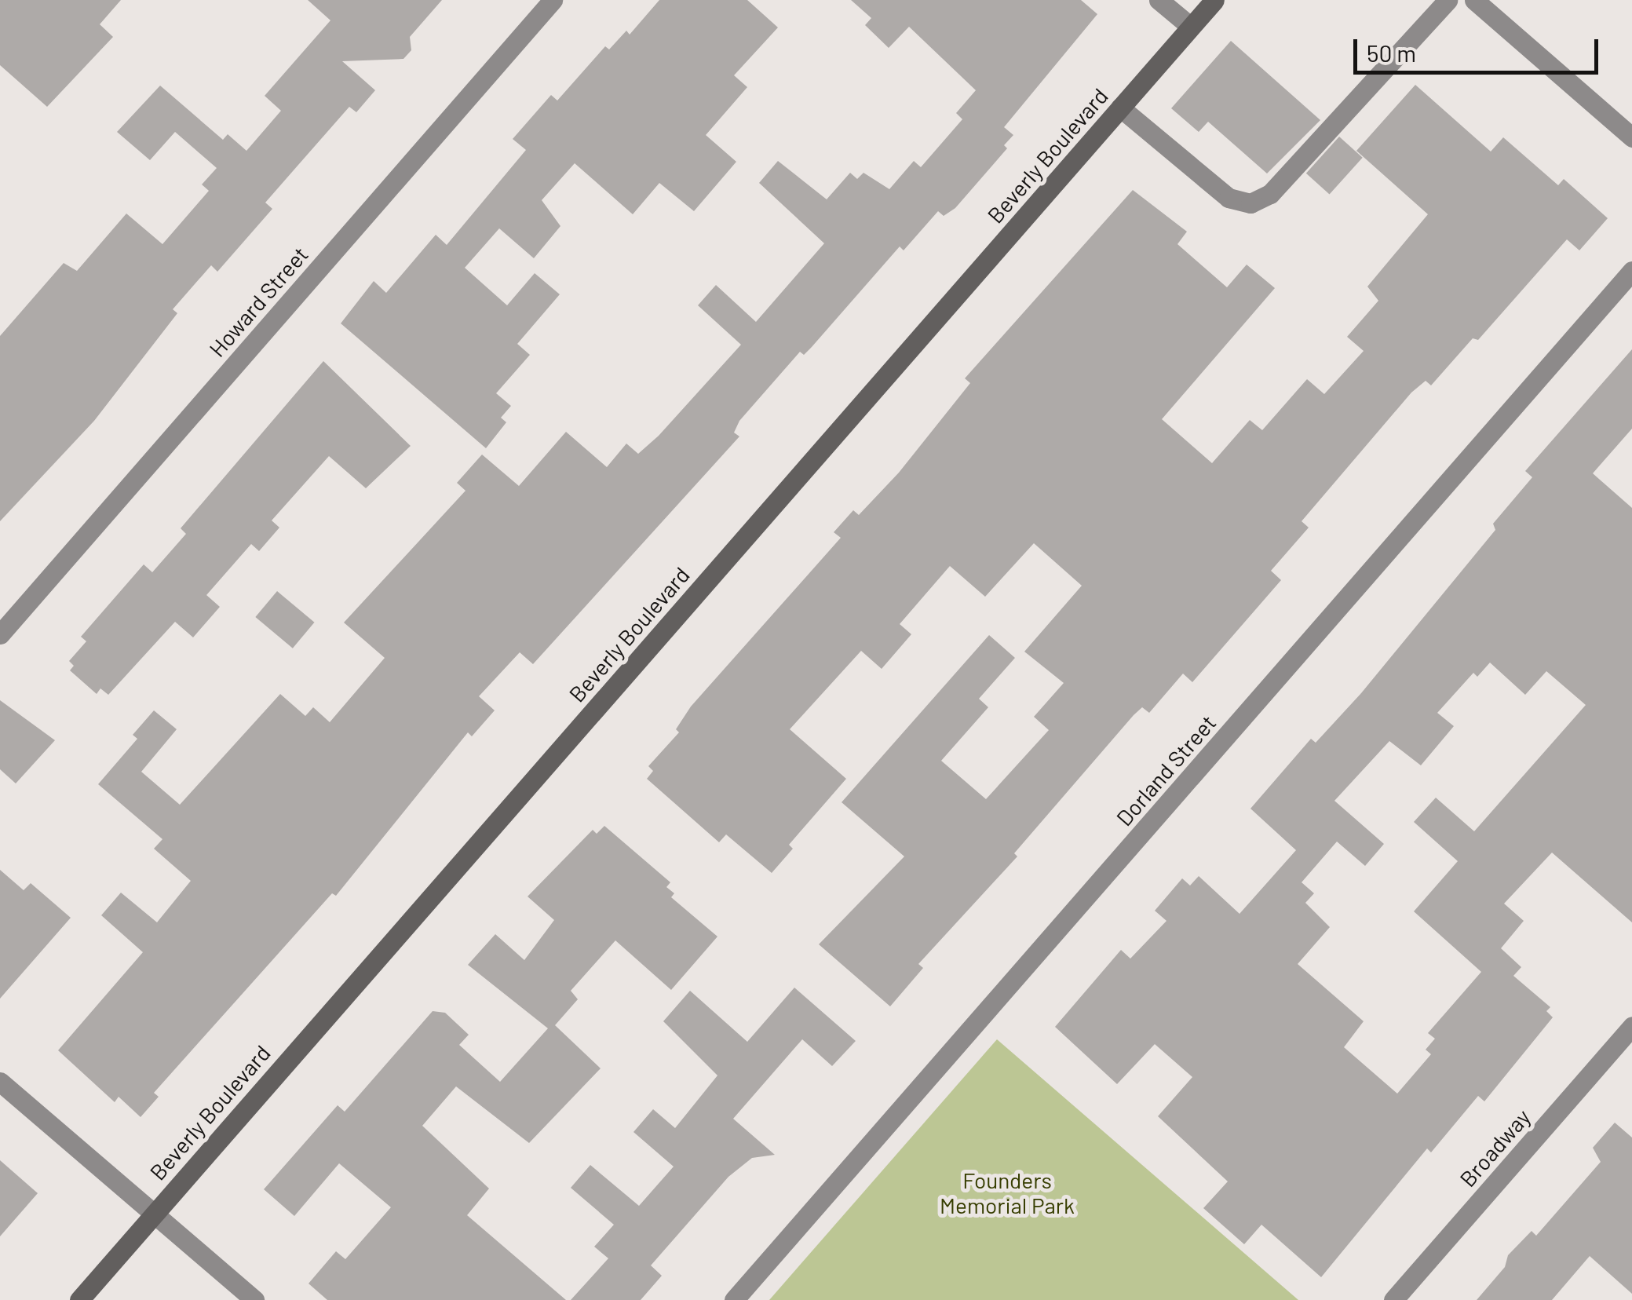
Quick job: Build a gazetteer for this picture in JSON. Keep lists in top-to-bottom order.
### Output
{
  "streets": {
    "main road": ["Beverly Boulevard"],
    "street": ["Howard Street", "Dorland Street", "Broadway"]
  },
  "parks": ["Founders Memorial Park"],
  "scale_bar": "50 m"
}
